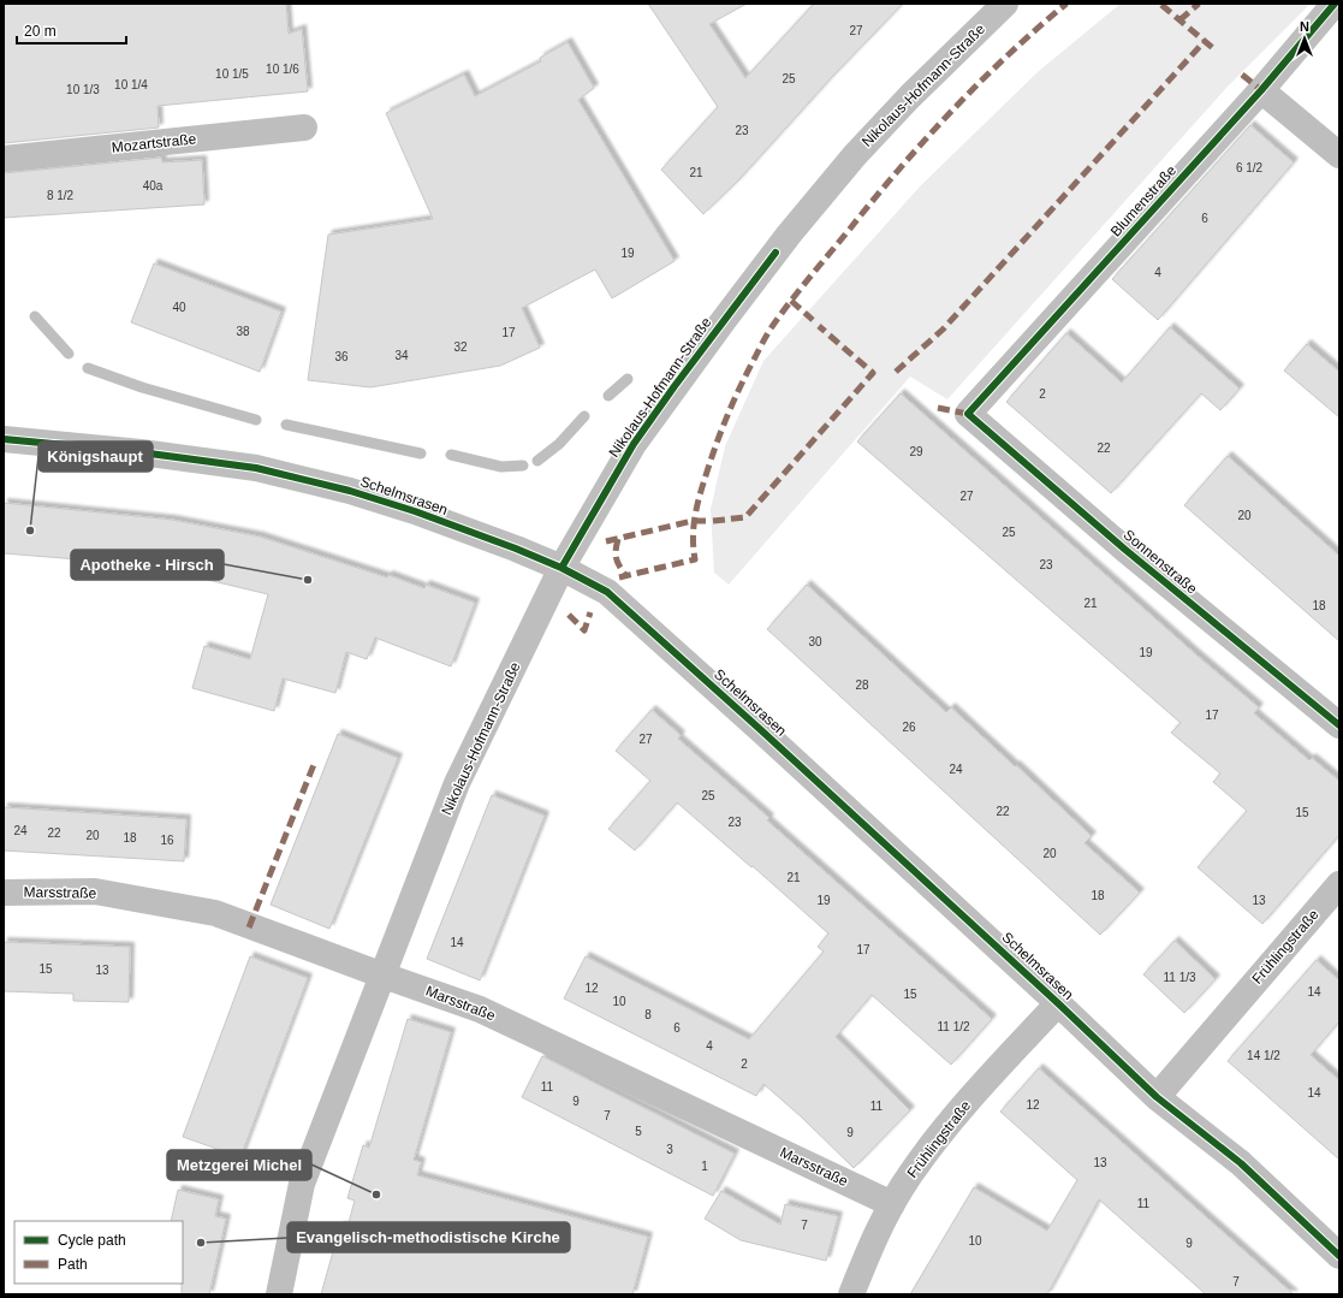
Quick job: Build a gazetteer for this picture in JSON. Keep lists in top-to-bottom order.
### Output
{
  "streets": {
    "street": [
      "Nikolaus-Hofmann-Straße",
      "Mozartstraße",
      "Blumenstraße",
      "Schelmsrasen",
      "Sonnenstraße",
      "Marsstraße",
      "Frühlingstraße"
    ]
  },
  "crossings": [
    ["Nikolaus-Hofmann-Straße", "Schelmsrasen"],
    ["Nikolaus-Hofmann-Straße", "Marsstraße"],
    ["Blumenstraße", "Sonnenstraße"],
    ["Schelmsrasen", "Frühlingstraße"],
    ["Marsstraße", "Frühlingstraße"]
  ],
  "places": [
    "Königshaupt",
    "Apotheke - Hirsch",
    "Metzgerei Michel",
    "Evangelisch-methodistische Kirche"
  ],
  "house_numbers": [
    "27",
    "10 1/6",
    "10 1/5",
    "25",
    "10 1/4",
    "10 1/3",
    "23",
    "6 1/2",
    "21",
    "40a",
    "8 1/2",
    "6",
    "19",
    "4",
    "40",
    "38",
    "17",
    "32",
    "34",
    "36",
    "2",
    "22",
    "29",
    "27",
    "20",
    "25",
    "23",
    "21",
    "18",
    "30",
    "19",
    "28",
    "17",
    "26",
    "27",
    "24",
    "25",
    "22",
    "15",
    "23",
    "24",
    "22",
    "20",
    "18",
    "16",
    "20",
    "21",
    "18",
    "19",
    "13",
    "14",
    "17",
    "15",
    "13",
    "11 1/3",
    "12",
    "14",
    "15",
    "10",
    "8",
    "11 1/2",
    "6",
    "4",
    "14 1/2",
    "2",
    "11",
    "14",
    "9",
    "12",
    "11",
    "7",
    "5",
    "9",
    "3",
    "13",
    "1",
    "11",
    "7",
    "10",
    "9",
    "7"
  ],
  "legend": ["Cycle path", "Path"],
  "scale_bar": "20 m",
  "north": "top"
}
